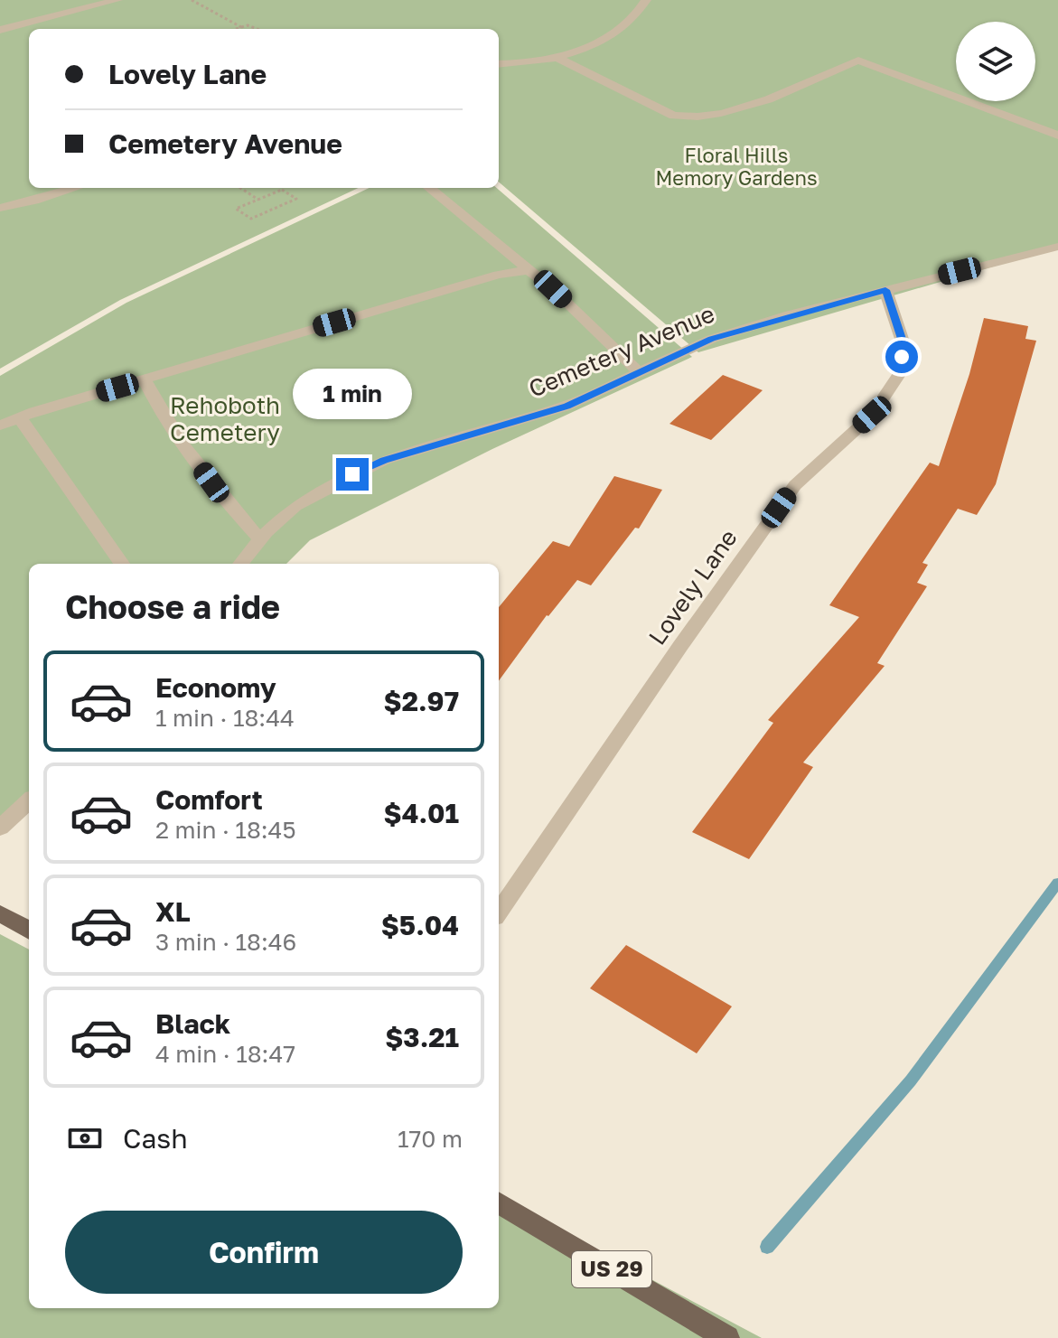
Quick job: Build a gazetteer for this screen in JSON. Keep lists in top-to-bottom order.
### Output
{
  "streets": {
    "main road": ["US 29"],
    "street": ["Cemetery Avenue", "Lovely Lane"]
  },
  "crossings": [
    ["Cemetery Avenue", "Lovely Lane"]
  ],
  "parks": ["Floral Hills Memory Gardens", "Rehoboth Cemetery"],
  "page": {
    "banner": ["Lovely Lane", "Cemetery Avenue"],
    "bubble": "1 min",
    "heading": "Choose a ride",
    "list": [
      {
        "name": "Economy",
        "note": "1 min · 18:44",
        "value": "$2.97"
      },
      {
        "name": "Comfort",
        "note": "2 min · 18:45",
        "value": "$4.01"
      },
      {
        "name": "XL",
        "note": "3 min · 18:46",
        "value": "$5.04"
      },
      {
        "name": "Black",
        "note": "4 min · 18:47",
        "value": "$3.21"
      }
    ],
    "pay": ["Cash", "170 m"],
    "buttons": "Confirm"
  }
}
